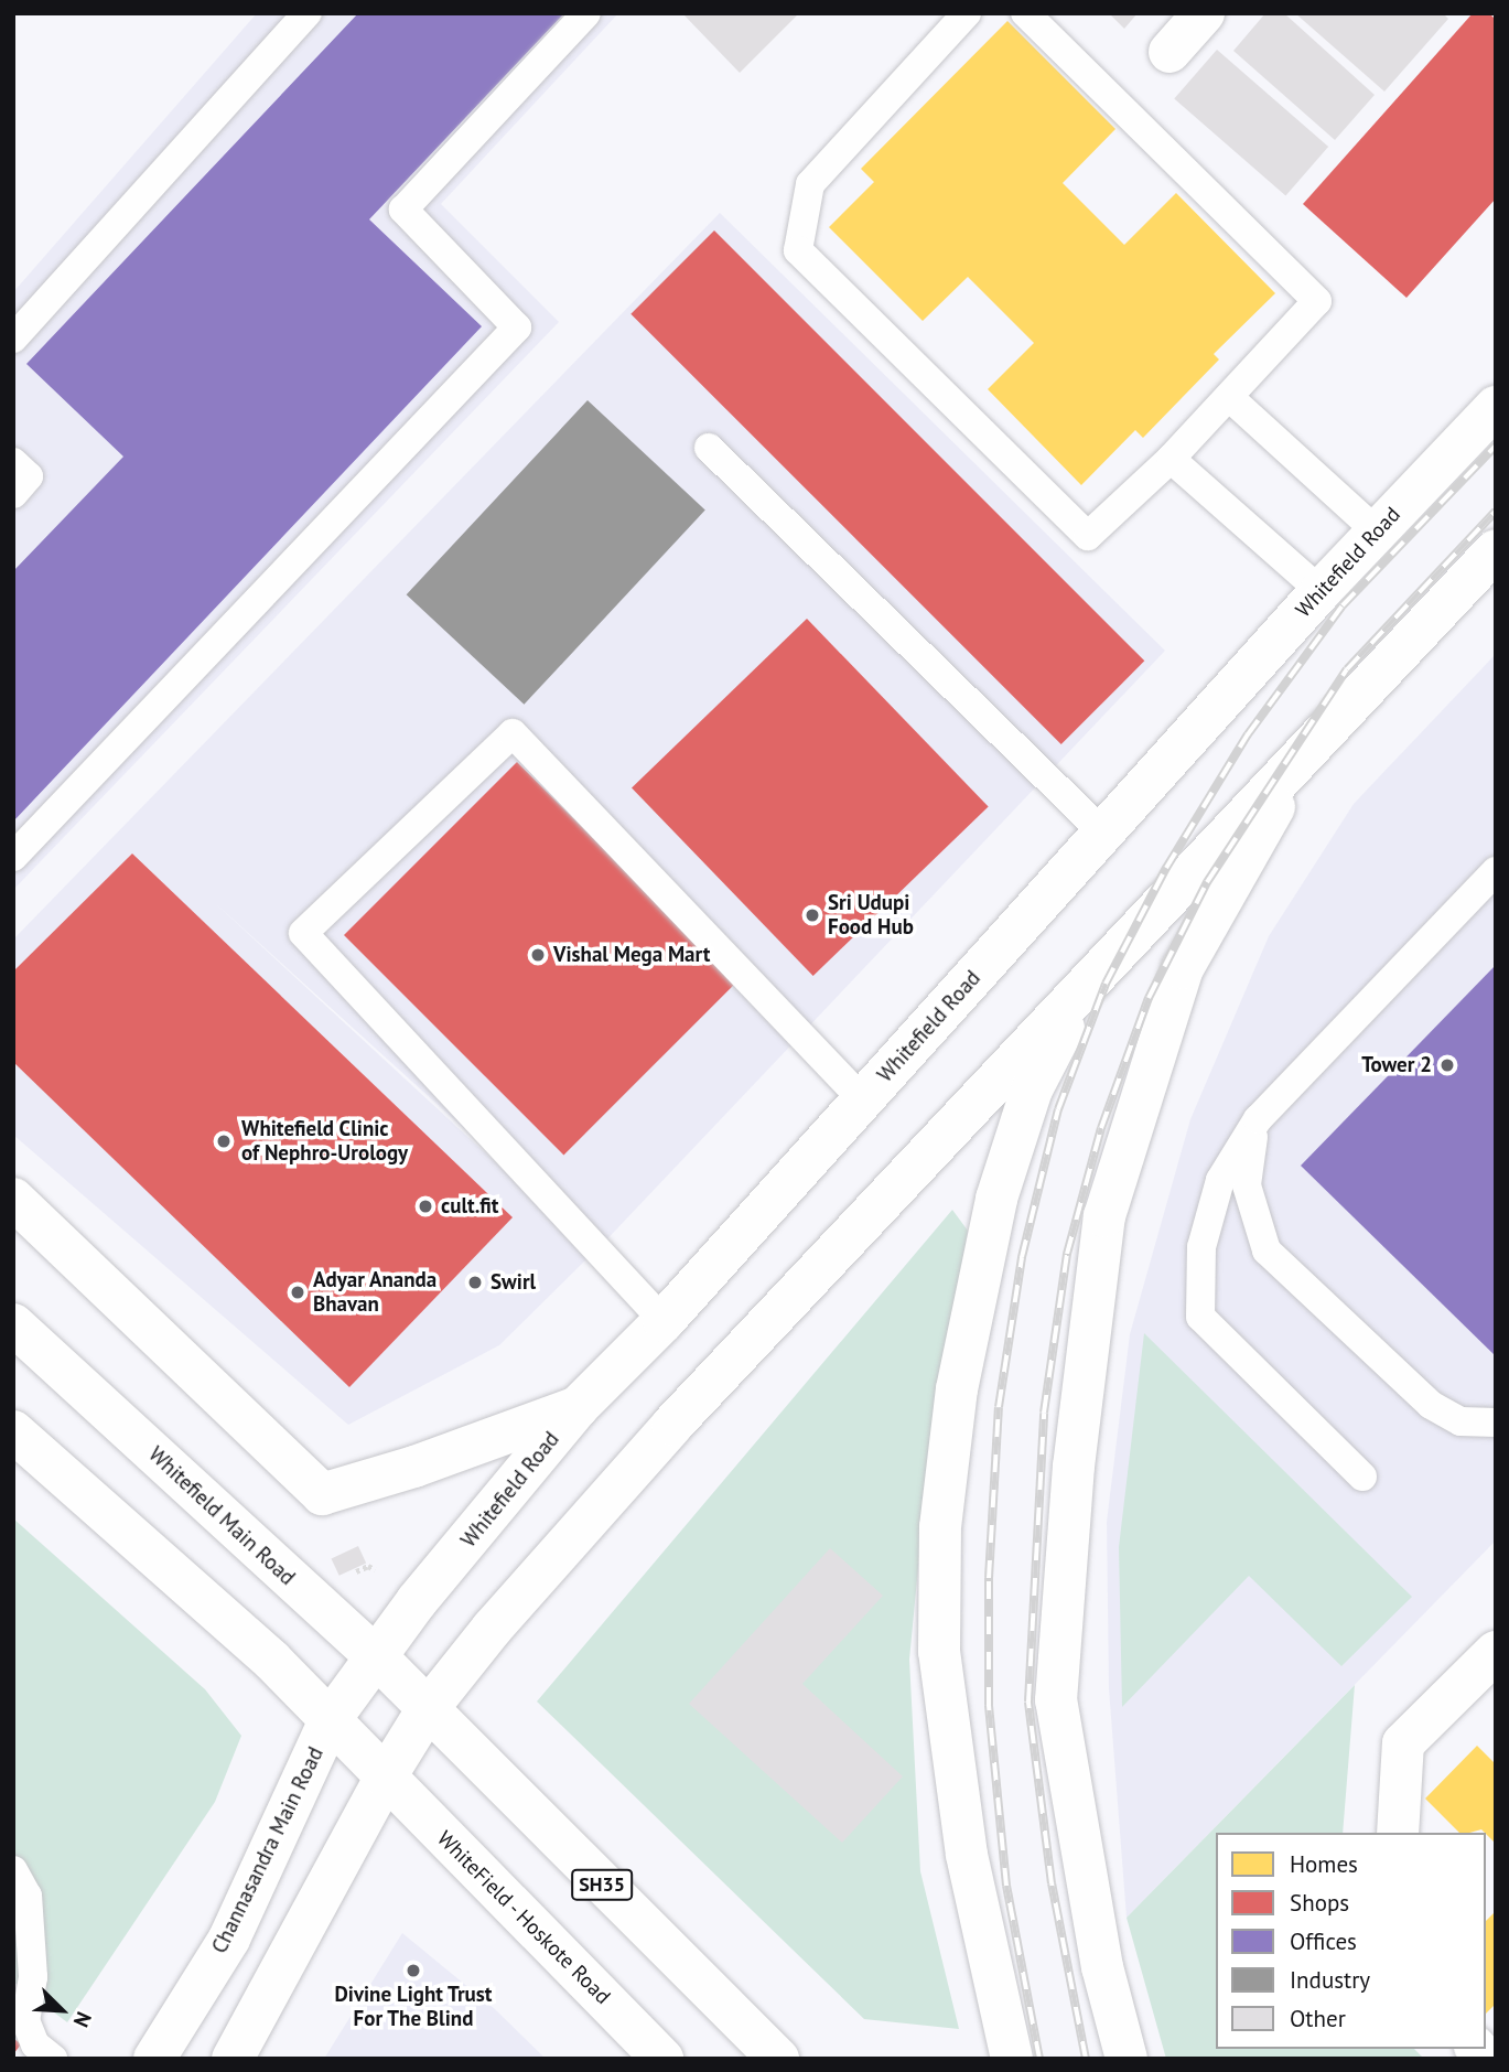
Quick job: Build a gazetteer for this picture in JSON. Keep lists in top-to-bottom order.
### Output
{
  "streets": {
    "main road": [
      "Whitefield Road",
      "Whitefield Main Road",
      "Channasandra Main Road",
      "SH35",
      "WhiteField - Hoskote Road"
    ]
  },
  "crossings": [
    ["Whitefield Road", "Whitefield Main Road"],
    ["Whitefield Road", "Channasandra Main Road"],
    ["Whitefield Main Road", "SH35"]
  ],
  "places": [
    "Sri Udupi Food Hub",
    "Vishal Mega Mart",
    "Tower 2",
    "Whitefield Clinic of Nephro-Urology",
    "cult.fit",
    "Swirl",
    "Adyar Ananda Bhavan",
    "Divine Light Trust For The Blind"
  ],
  "legend": [
    "Homes",
    "Shops",
    "Offices",
    "Industry",
    "Other"
  ],
  "north": "bottom right"
}
